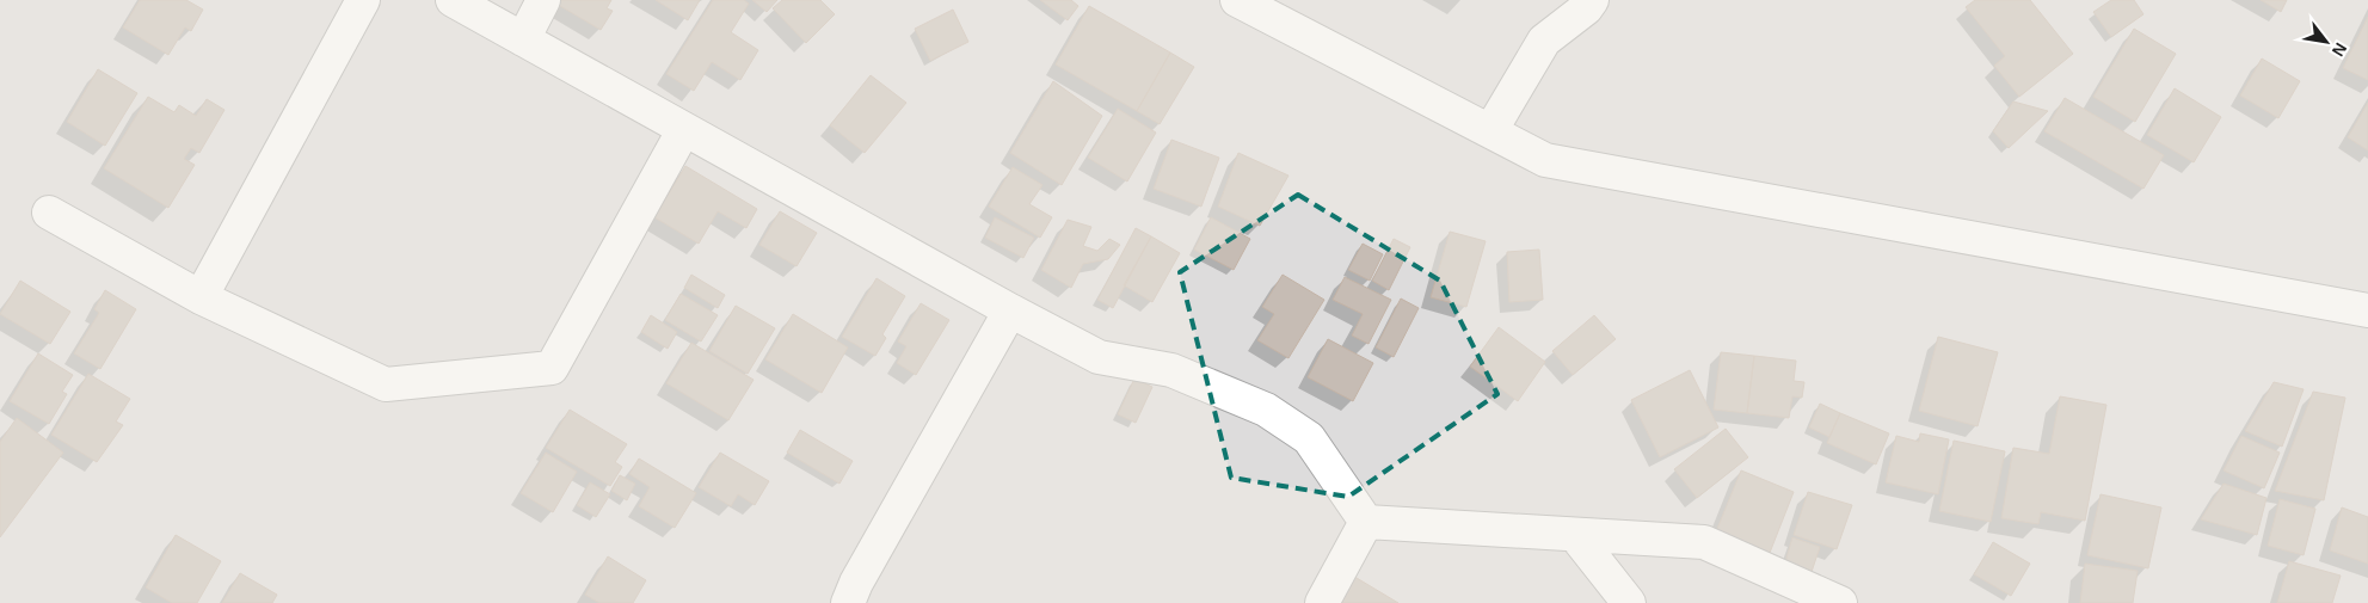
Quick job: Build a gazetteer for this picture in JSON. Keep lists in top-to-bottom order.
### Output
{
  "north": "bottom right"
}
